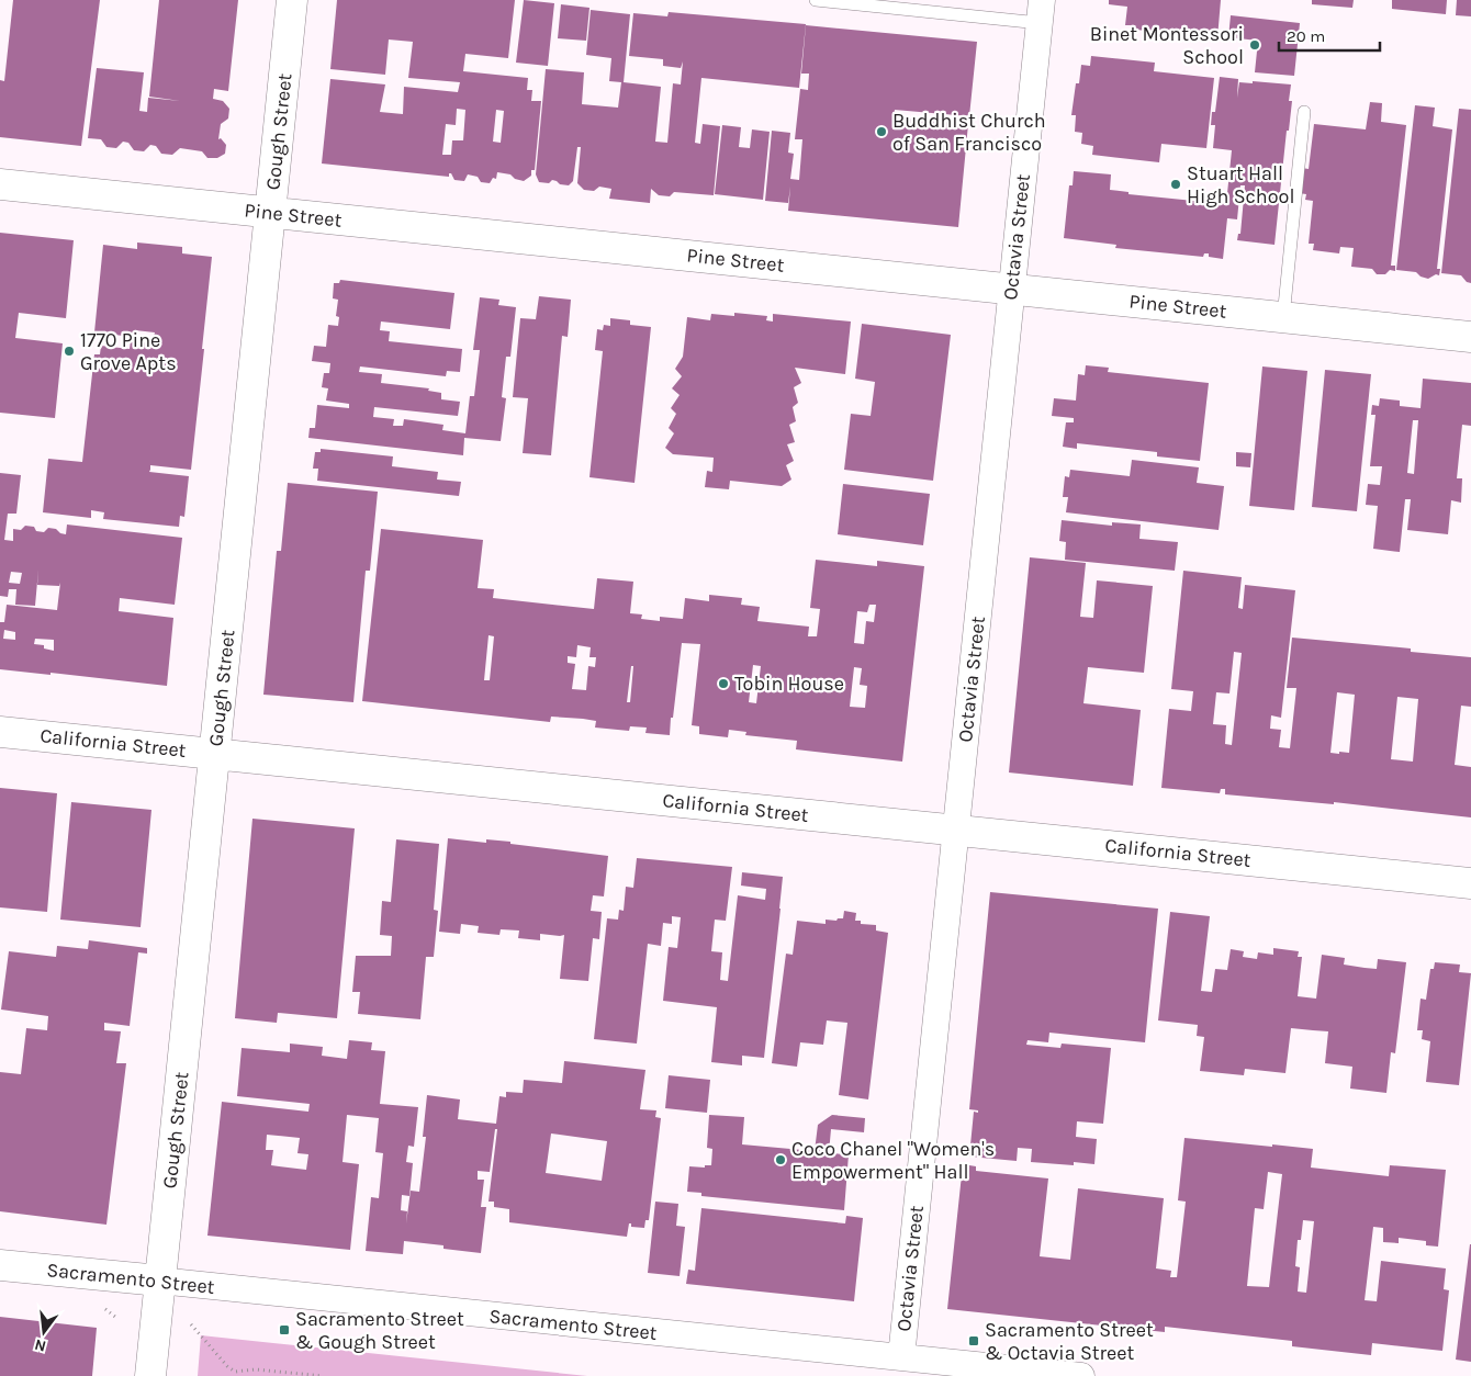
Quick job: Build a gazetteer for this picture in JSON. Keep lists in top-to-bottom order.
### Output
{
  "streets": {
    "street": [
      "Gough Street",
      "Pine Street",
      "Octavia Street",
      "California Street",
      "Sacramento Street"
    ]
  },
  "crossings": [
    ["Gough Street", "Pine Street"],
    ["Gough Street", "California Street"],
    ["Gough Street", "Sacramento Street"],
    ["Pine Street", "Octavia Street"],
    ["Octavia Street", "California Street"],
    ["Octavia Street", "Sacramento Street"]
  ],
  "places": {
    "other": [
      "Binet Montessori School",
      "Buddhist Church of San Francisco",
      "Stuart Hall High School",
      "1770 Pine Grove Apts",
      "Tobin House",
      "Coco Chanel \"Women's Empowerment\" Hall"
    ],
    "transit": ["Sacramento Street & Gough Street", "Sacramento Street & Octavia Street"]
  },
  "scale_bar": "20 m",
  "north": "bottom"
}
